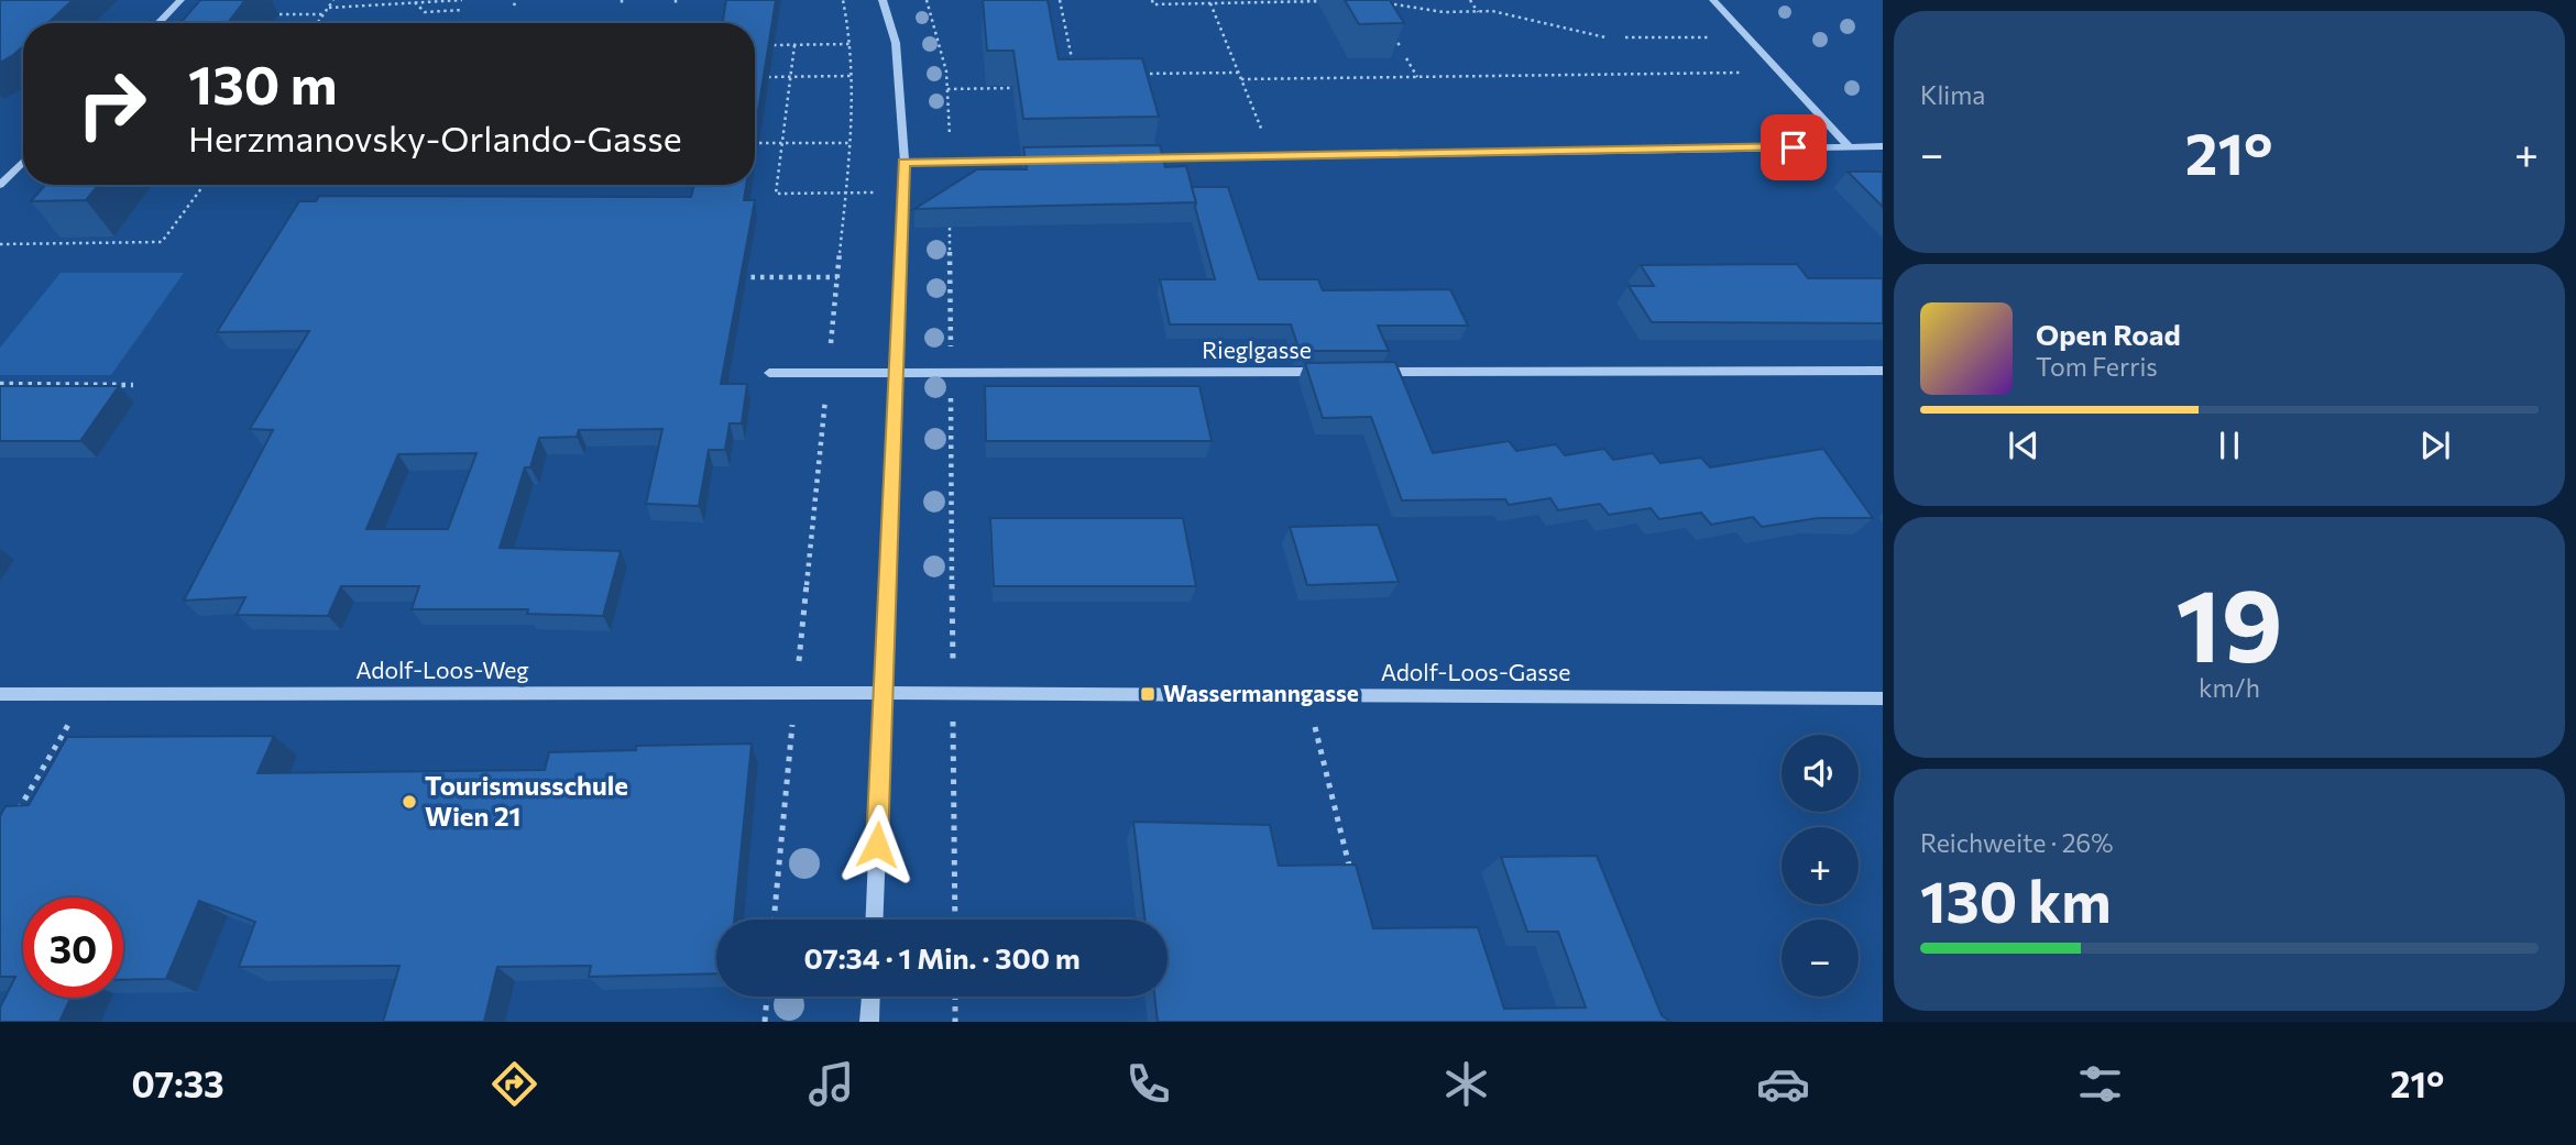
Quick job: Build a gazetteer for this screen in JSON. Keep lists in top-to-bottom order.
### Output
{
  "streets": {
    "street": ["Rieglgasse", "Adolf-Loos-Weg", "Adolf-Loos-Gasse"]
  },
  "crossings": [
    ["Adolf-Loos-Weg", "Adolf-Loos-Gasse"]
  ],
  "places": {
    "transit": ["Wassermanngasse"],
    "other": ["Tourismusschule Wien 21"]
  },
  "page": {
    "tile": [
      "Klima",
      ["19", "km/h"],
      ["Reichweite · 26%", "130 km"]
    ],
    "turn": ["130 m", "Herzmanovsky-Orlando-Gasse"],
    "heat": ["−", "21°", "+"],
    "song": ["Open Road", "Tom Ferris"],
    "map_buttons": ["+", "−"],
    "limit": "30",
    "trip": "07:34 · 1 Min. · 300 m",
    "tabs": ["07:33", "21°"]
  }
}
